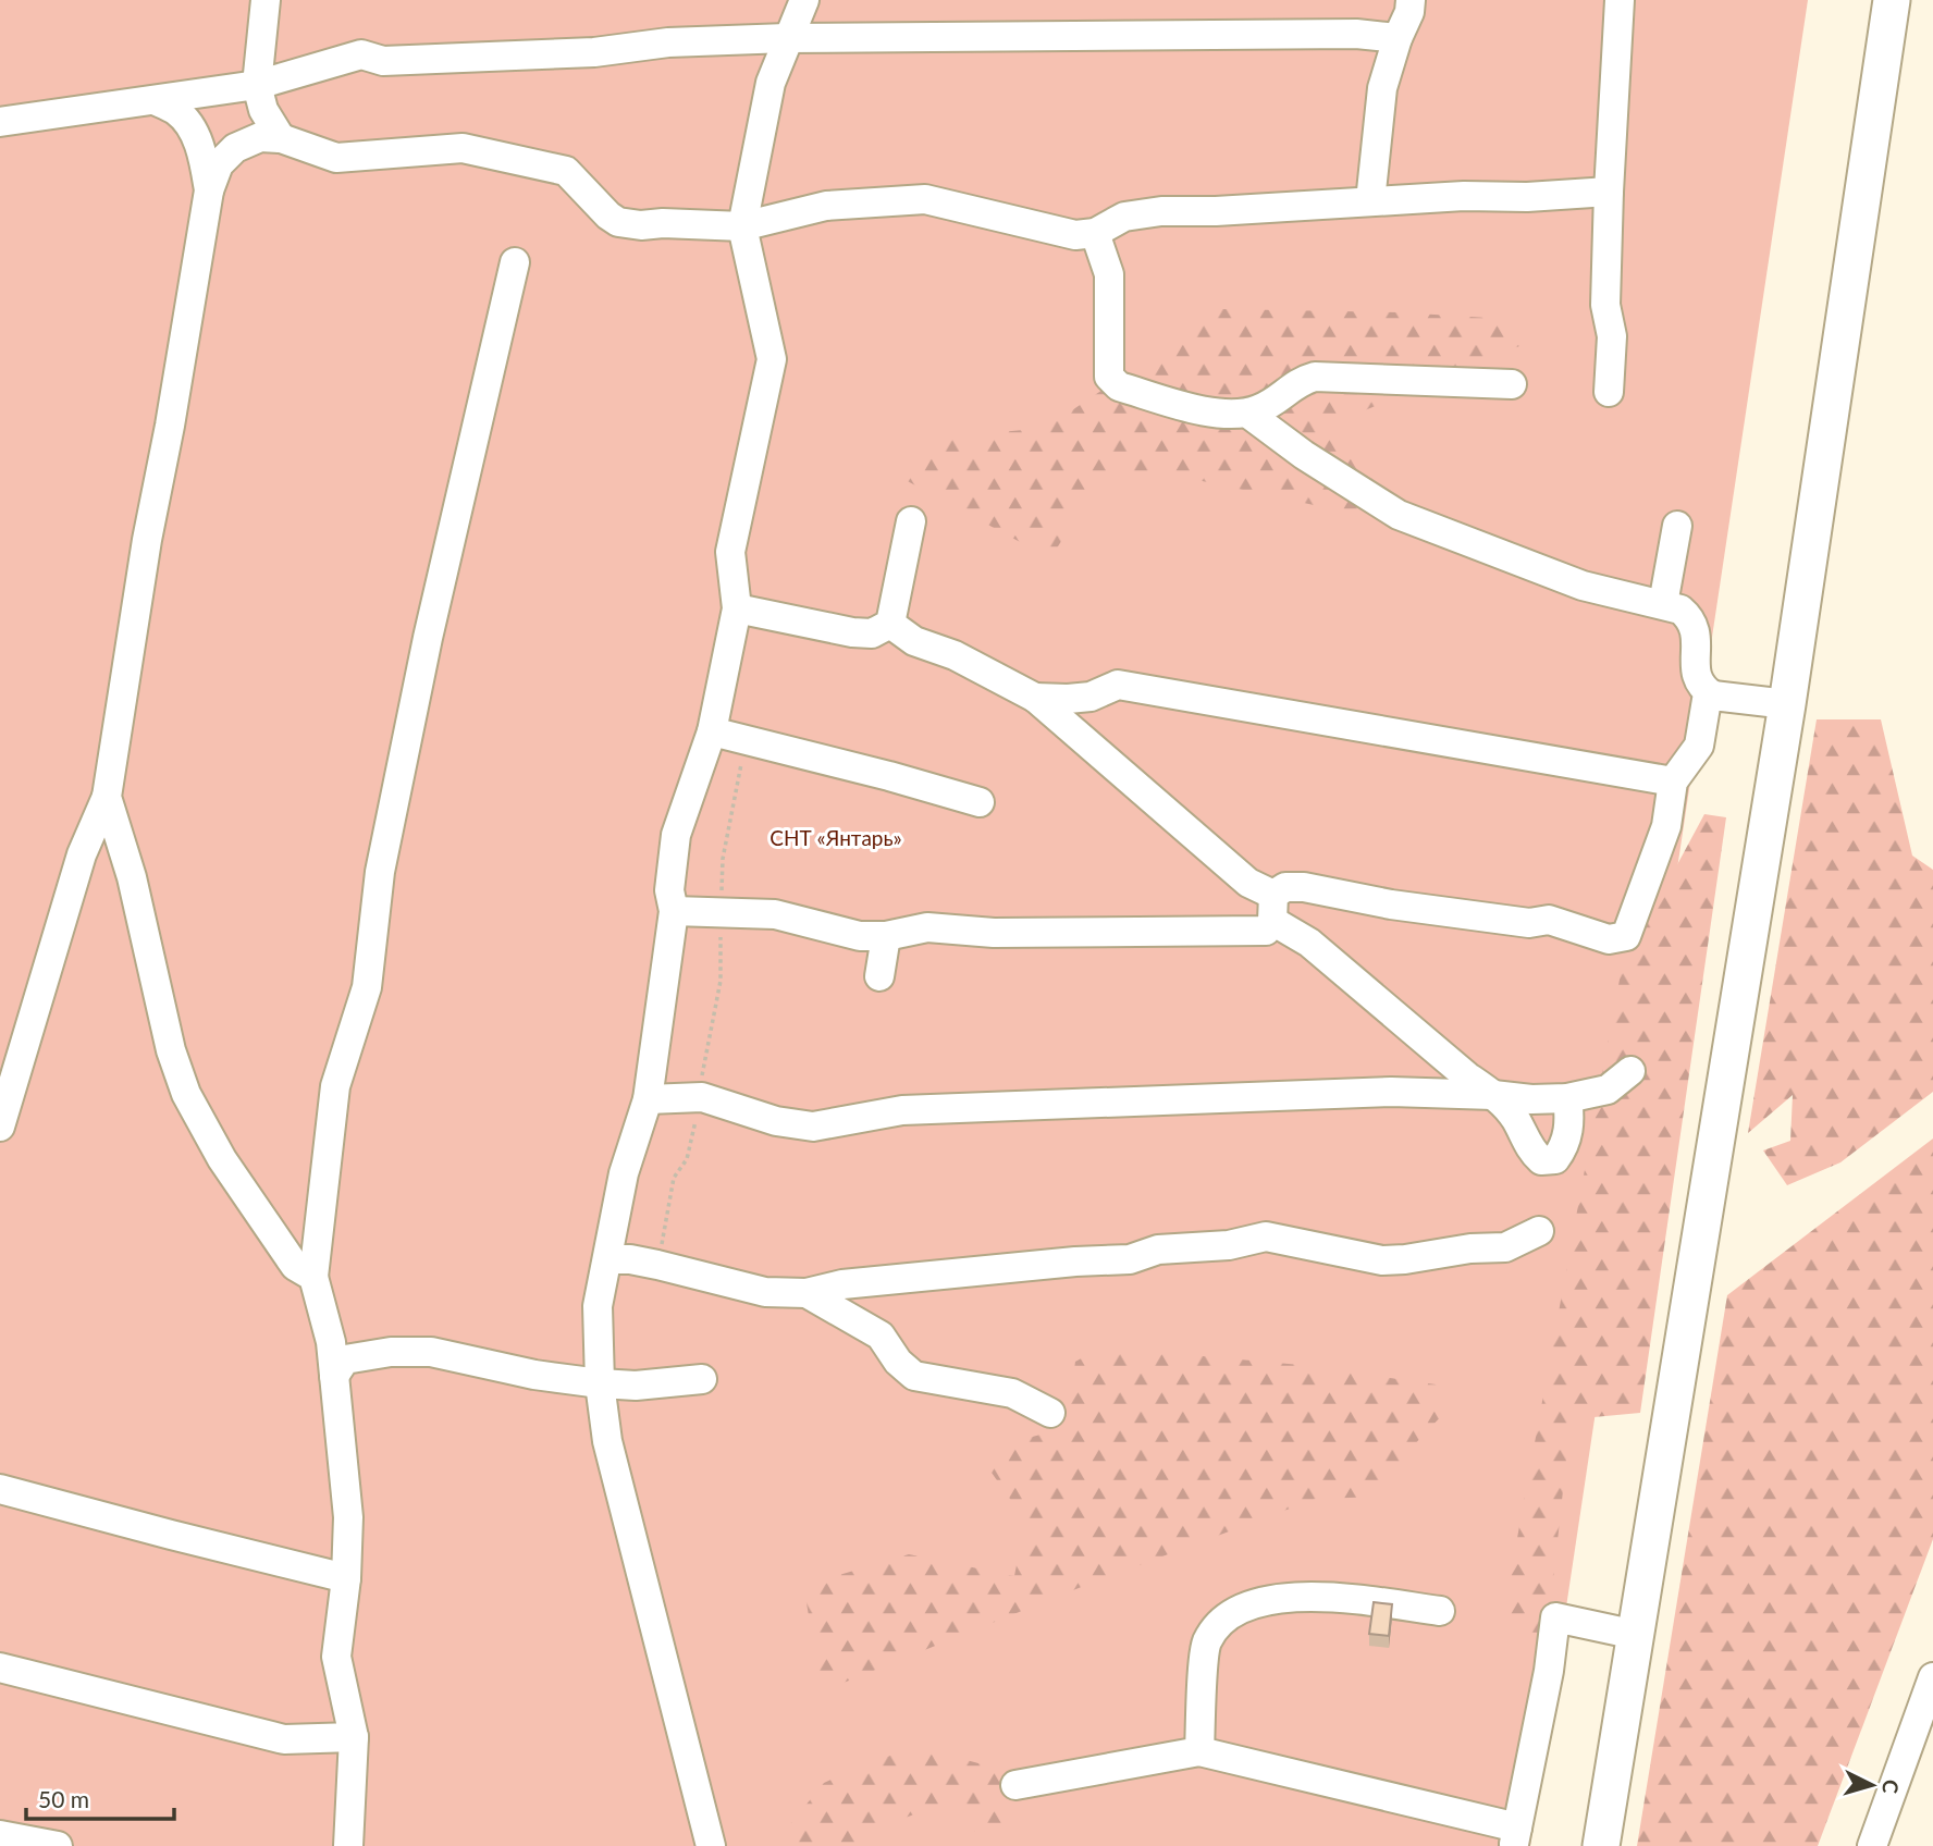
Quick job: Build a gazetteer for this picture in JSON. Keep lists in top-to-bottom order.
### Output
{
  "parks": ["СНТ «Янтарь»"],
  "scale_bar": "50 m",
  "north": "right"
}
